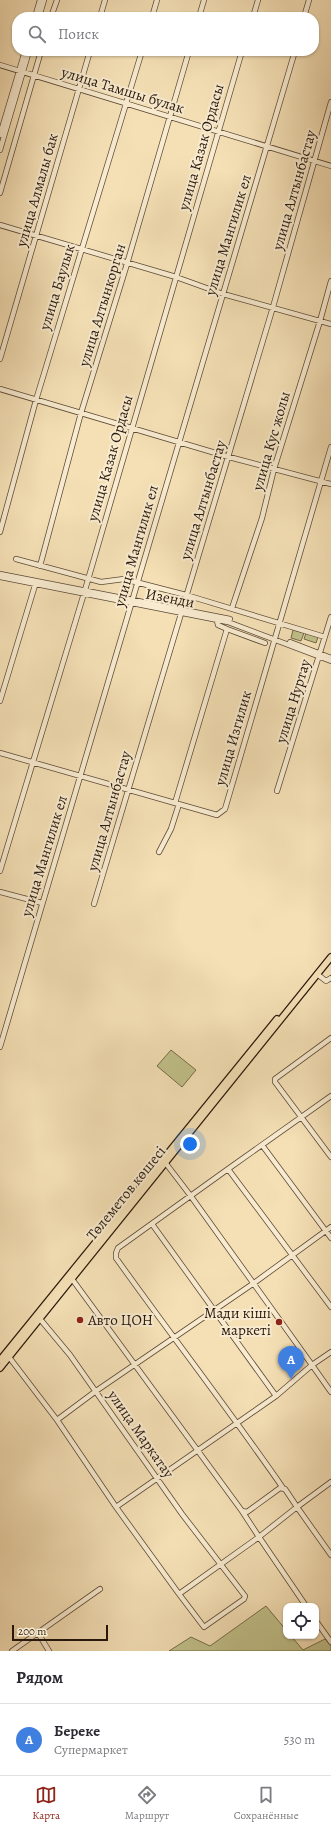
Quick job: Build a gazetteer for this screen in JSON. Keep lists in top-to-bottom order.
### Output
{
  "streets": {
    "main road": ["Төлеметов көшесі"],
    "street": [
      "улица Тамшы булак",
      "улица Казак Ордасы",
      "улица Алмалы бак",
      "улица Алтынбастау",
      "улица Мангилик ел",
      "улица Баулык",
      "улица Алтынкорган",
      "улица Кус жолы",
      "Изенди",
      "улица Нуртау",
      "улица Изгилик",
      "улица Маркатау"
    ]
  },
  "crossings": [
    ["улица Тамшы булак", "улица Казак Ордасы"],
    ["улица Тамшы булак", "улица Алмалы бак"],
    ["улица Тамшы булак", "улица Алтынбастау"],
    ["улица Тамшы булак", "улица Мангилик ел"],
    ["улица Тамшы булак", "улица Баулык"],
    ["улица Тамшы булак", "улица Алтынкорган"],
    ["улица Казак Ордасы", "Изенди"],
    ["улица Казак Ордасы", "улица Изгилик"],
    ["улица Алтынбастау", "Изенди"],
    ["улица Алтынбастау", "улица Изгилик"],
    ["улица Мангилик ел", "Изенди"],
    ["улица Мангилик ел", "улица Изгилик"],
    ["Изенди", "улица Нуртау"],
    ["Изенди", "улица Изгилик"],
    ["Төлеметов көшесі", "улица Маркатау"]
  ],
  "places": ["Авто ЦОН", "Мади кіші маркеті"],
  "scale_bar": "200 m",
  "page": {
    "search": "Поиск",
    "pins": "A",
    "scale": "200 m",
    "heading": "Рядом",
    "list": [
      {
        "mark": "A",
        "name": "Береке",
        "note": "Супермаркет",
        "value": "530 m"
      }
    ],
    "nav": ["Карта", "Маршрут", "Сохранённые"]
  }
}
